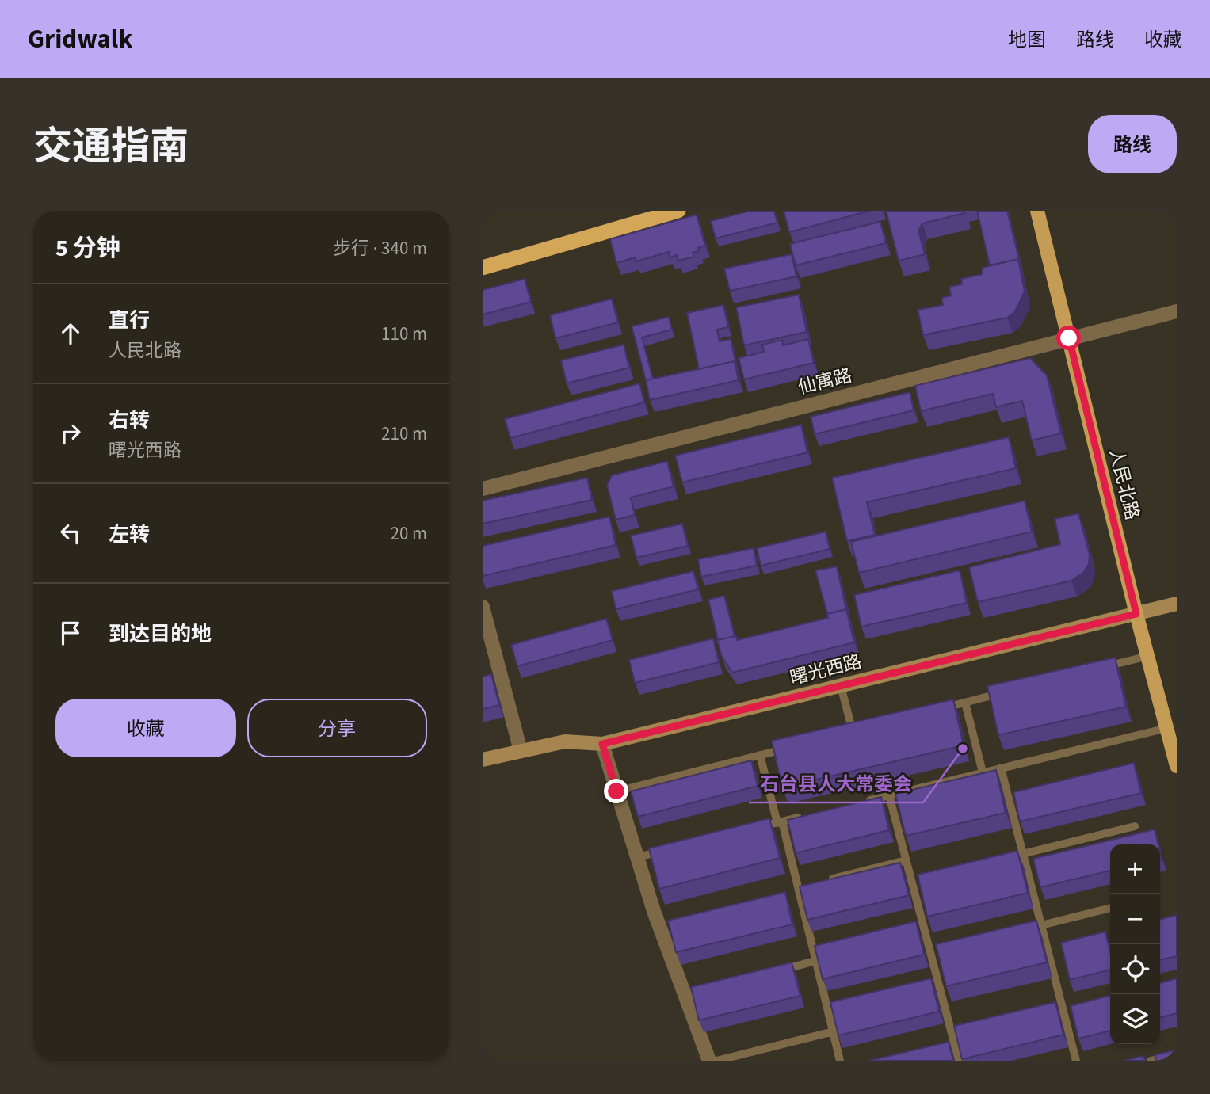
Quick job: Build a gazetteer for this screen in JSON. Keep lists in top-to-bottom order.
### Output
{
  "streets": {
    "main road": ["人民北路", "曙光西路"],
    "street": ["仙寓路"]
  },
  "crossings": [
    ["仙寓路", "人民北路"],
    ["人民北路", "曙光西路"]
  ],
  "places": ["石台县人大常委会"],
  "page": {
    "header": "Gridwalk",
    "nav": ["地图", "路线", "收藏"],
    "title": "交通指南",
    "buttons": [
      "路线",
      ["收藏", "分享"]
    ],
    "heading": ["5 分钟", "步行 · 340 m"],
    "list": [
      ["直行", "人民北路", "110 m"],
      ["右转", "曙光西路", "210 m"],
      ["左转", "20 m"],
      "到达目的地"
    ],
    "map_buttons": ["+", "−"]
  }
}
